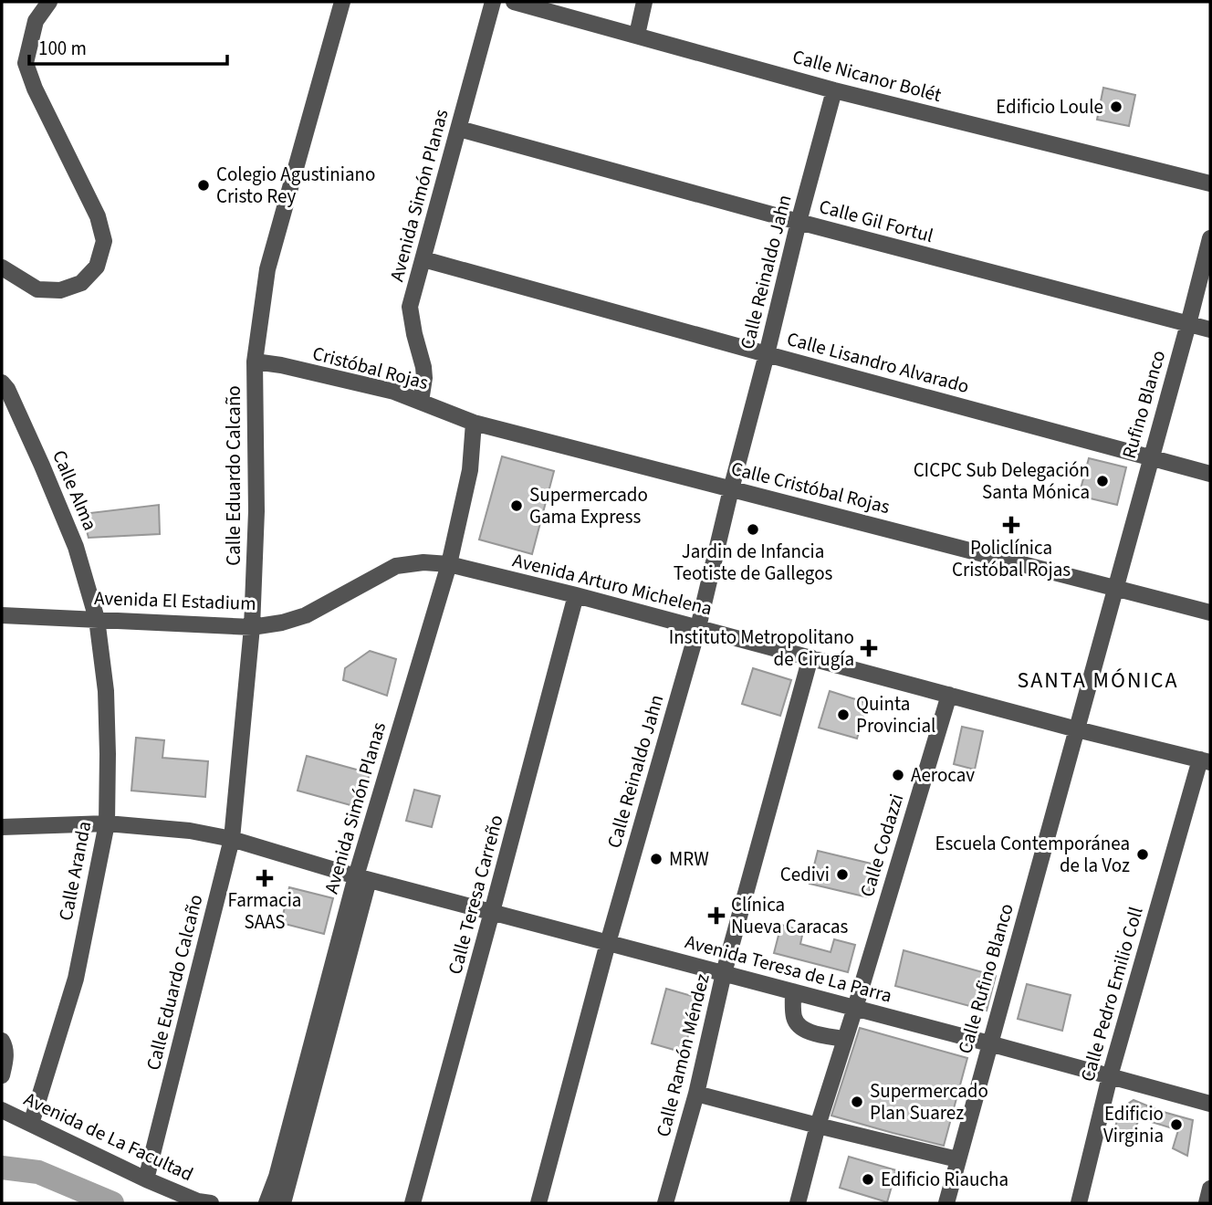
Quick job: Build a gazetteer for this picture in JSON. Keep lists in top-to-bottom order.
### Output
{
  "streets": {
    "street": [
      "Calle Nicanor Bolét",
      "Avenida Simón Planas",
      "Calle Gil Fortul",
      "Calle Reinaldo Jahn",
      "Calle Lisandro Alvarado",
      "Cristóbal Rojas",
      "Rufino Blanco",
      "Calle Eduardo Calcaño",
      "Calle Cristóbal Rojas",
      "Calle Alma",
      "Avenida Arturo Michelena",
      "Avenida El Estadium",
      "Calle Codazzi",
      "Calle Aranda",
      "Calle Teresa Carreño",
      "Avenida Teresa de La Parra",
      "Calle Rufino Blanco",
      "Calle Pedro Emilio Coll",
      "Calle Ramón Méndez",
      "Avenida de La Facultad"
    ]
  },
  "crossings": [
    ["Calle Nicanor Bolét", "Calle Reinaldo Jahn"],
    ["Avenida Simón Planas", "Calle Gil Fortul"],
    ["Avenida Simón Planas", "Calle Lisandro Alvarado"],
    ["Avenida Simón Planas", "Cristóbal Rojas"],
    ["Avenida Simón Planas", "Calle Cristóbal Rojas"],
    ["Avenida Simón Planas", "Avenida Arturo Michelena"],
    ["Avenida Simón Planas", "Avenida El Estadium"],
    ["Avenida Simón Planas", "Avenida Teresa de La Parra"],
    ["Calle Gil Fortul", "Calle Reinaldo Jahn"],
    ["Calle Gil Fortul", "Rufino Blanco"],
    ["Calle Reinaldo Jahn", "Calle Lisandro Alvarado"],
    ["Calle Reinaldo Jahn", "Calle Cristóbal Rojas"],
    ["Calle Reinaldo Jahn", "Avenida Arturo Michelena"],
    ["Calle Reinaldo Jahn", "Avenida Teresa de La Parra"],
    ["Calle Lisandro Alvarado", "Rufino Blanco"],
    ["Cristóbal Rojas", "Calle Eduardo Calcaño"],
    ["Cristóbal Rojas", "Calle Cristóbal Rojas"],
    ["Rufino Blanco", "Calle Cristóbal Rojas"],
    ["Rufino Blanco", "Avenida Arturo Michelena"],
    ["Rufino Blanco", "Calle Rufino Blanco"],
    ["Calle Eduardo Calcaño", "Avenida El Estadium"],
    ["Calle Eduardo Calcaño", "Avenida Teresa de La Parra"],
    ["Calle Eduardo Calcaño", "Avenida de La Facultad"],
    ["Calle Alma", "Avenida El Estadium"],
    ["Calle Alma", "Calle Aranda"],
    ["Avenida Arturo Michelena", "Avenida El Estadium"],
    ["Avenida Arturo Michelena", "Calle Codazzi"],
    ["Avenida Arturo Michelena", "Calle Teresa Carreño"],
    ["Avenida Arturo Michelena", "Calle Rufino Blanco"],
    ["Avenida Arturo Michelena", "Calle Pedro Emilio Coll"],
    ["Avenida Arturo Michelena", "Calle Ramón Méndez"],
    ["Avenida El Estadium", "Calle Aranda"],
    ["Calle Codazzi", "Avenida Teresa de La Parra"],
    ["Calle Aranda", "Avenida Teresa de La Parra"],
    ["Calle Aranda", "Avenida de La Facultad"],
    ["Calle Teresa Carreño", "Avenida Teresa de La Parra"],
    ["Avenida Teresa de La Parra", "Calle Rufino Blanco"],
    ["Avenida Teresa de La Parra", "Calle Pedro Emilio Coll"],
    ["Avenida Teresa de La Parra", "Calle Ramón Méndez"]
  ],
  "districts": ["SANTA MÓNICA"],
  "places": {
    "other": [
      "Edificio Loule",
      "Colegio Agustiniano Cristo Rey",
      "CICPC Sub Delegación Santa Mónica",
      "Supermercado Gama Express",
      "Jardin de Infancia Teotiste de Gallegos",
      "Quinta Provincial",
      "Aerocav",
      "Escuela Contemporánea de la Voz",
      "MRW",
      "Cedivi",
      "Supermercado Plan Suarez",
      "Edificio Virginia",
      "Edificio Riaucha"
    ],
    "health": [
      "Policlínica Cristóbal Rojas",
      "Instituto Metropolitano de Cirugía",
      "Farmacia SAAS",
      "Clínica Nueva Caracas"
    ]
  },
  "scale_bar": "100 m"
}
